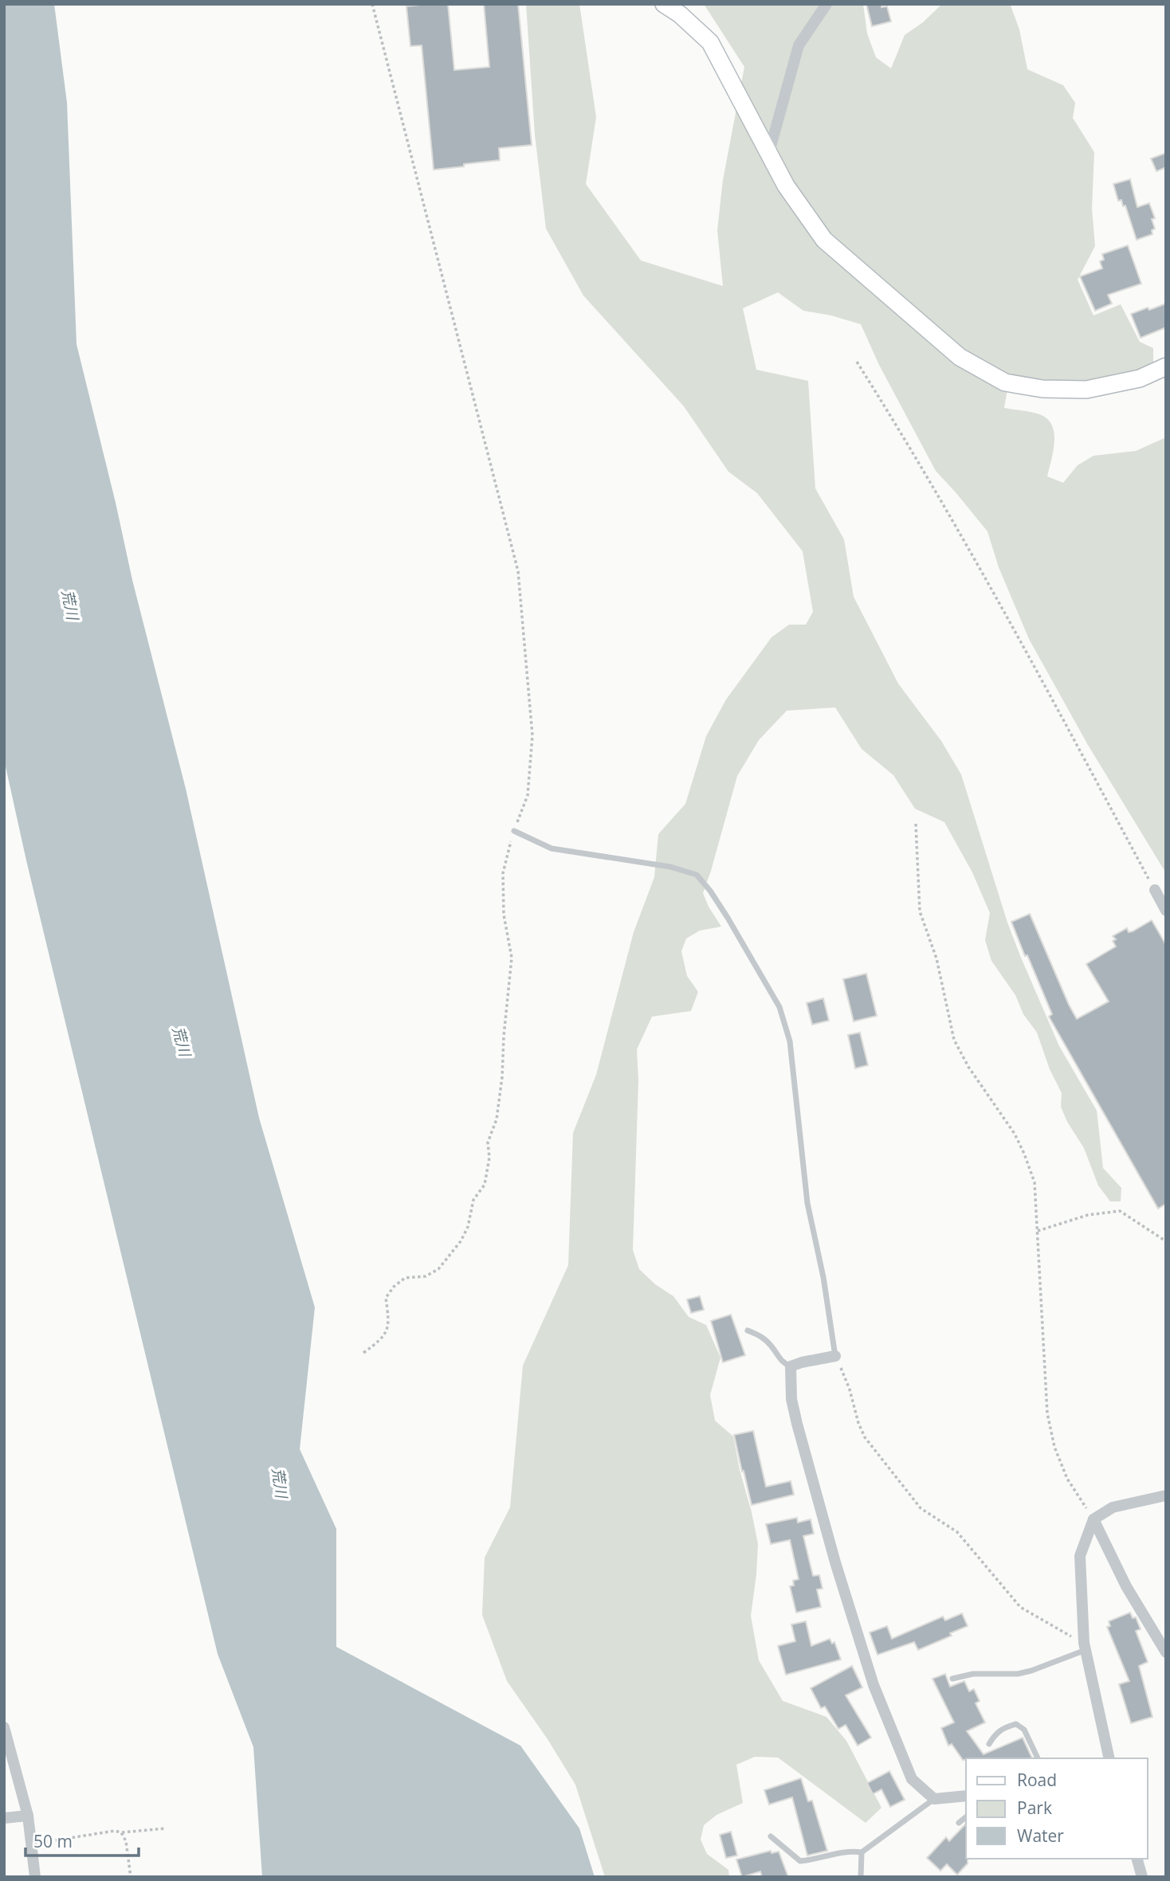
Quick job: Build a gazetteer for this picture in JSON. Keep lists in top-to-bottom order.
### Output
{
  "water": ["荒川"],
  "legend": ["Road", "Park", "Water"],
  "scale_bar": "50 m"
}
